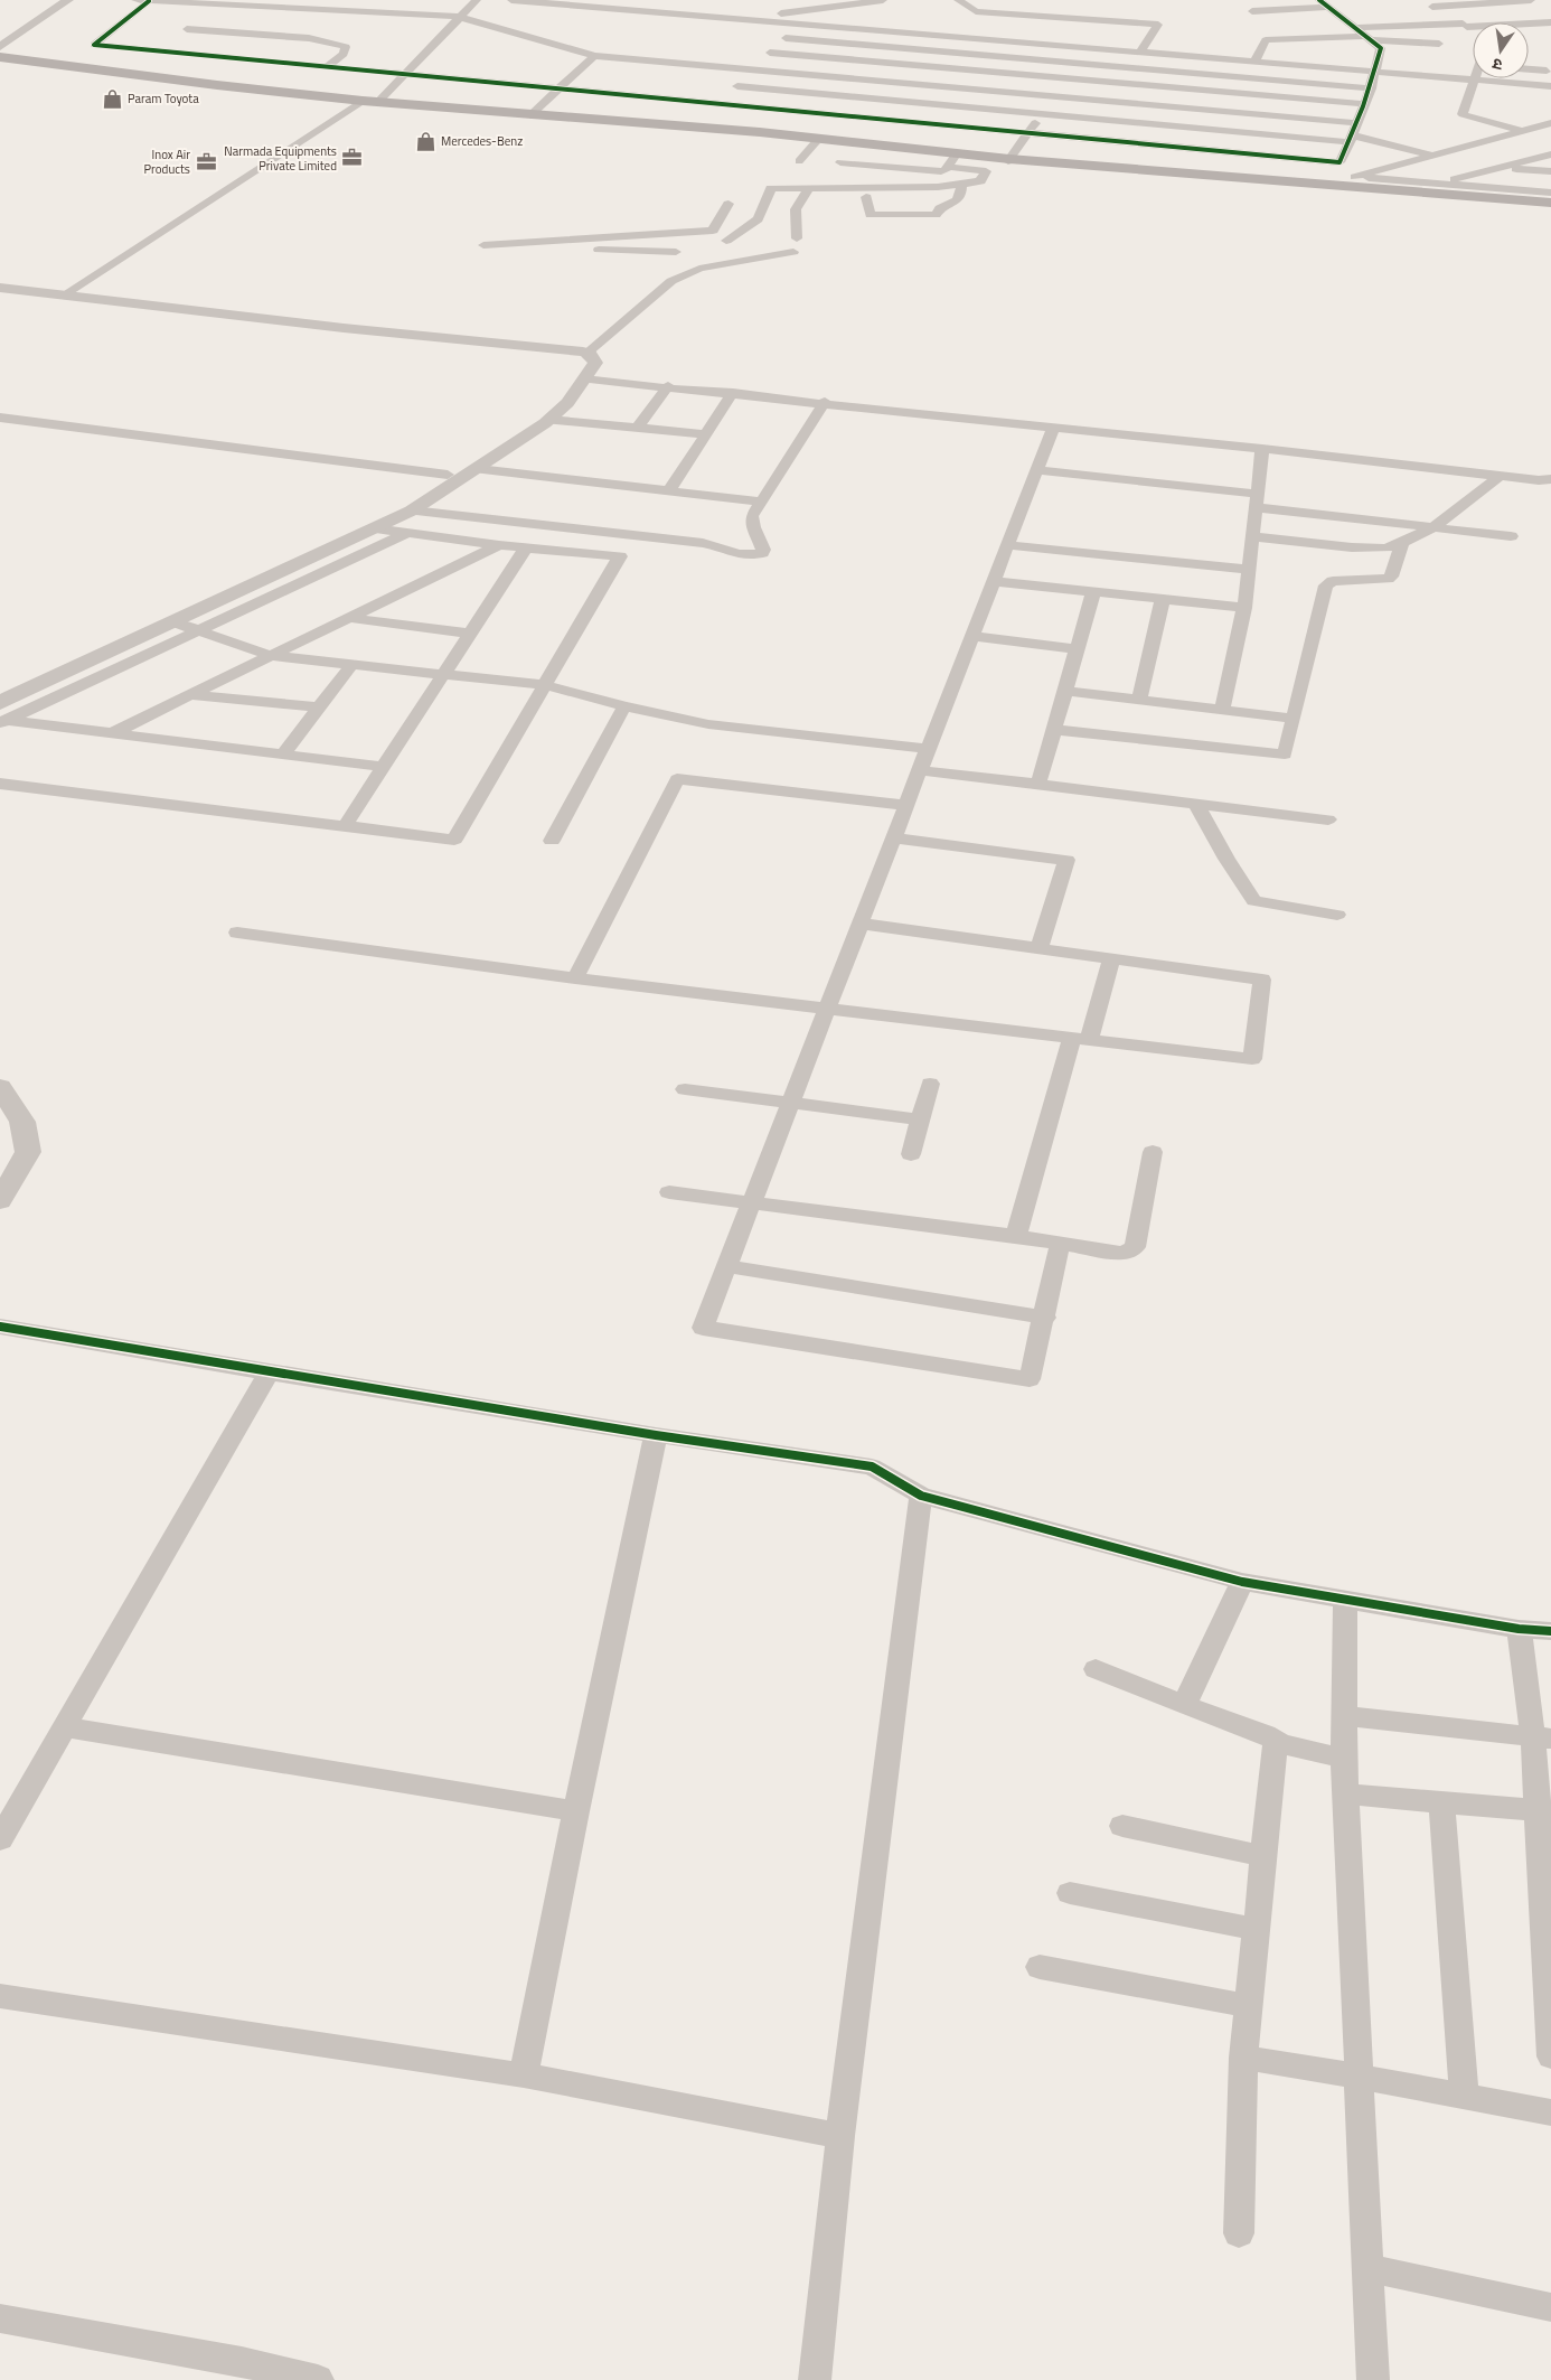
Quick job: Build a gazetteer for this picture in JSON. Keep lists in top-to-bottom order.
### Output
{
  "places": {
    "shop": ["Param Toyota", "Mercedes-Benz"],
    "office": ["Narmada Equipments Private Limited", "Inox Air Products"]
  },
  "north": "bottom"
}
